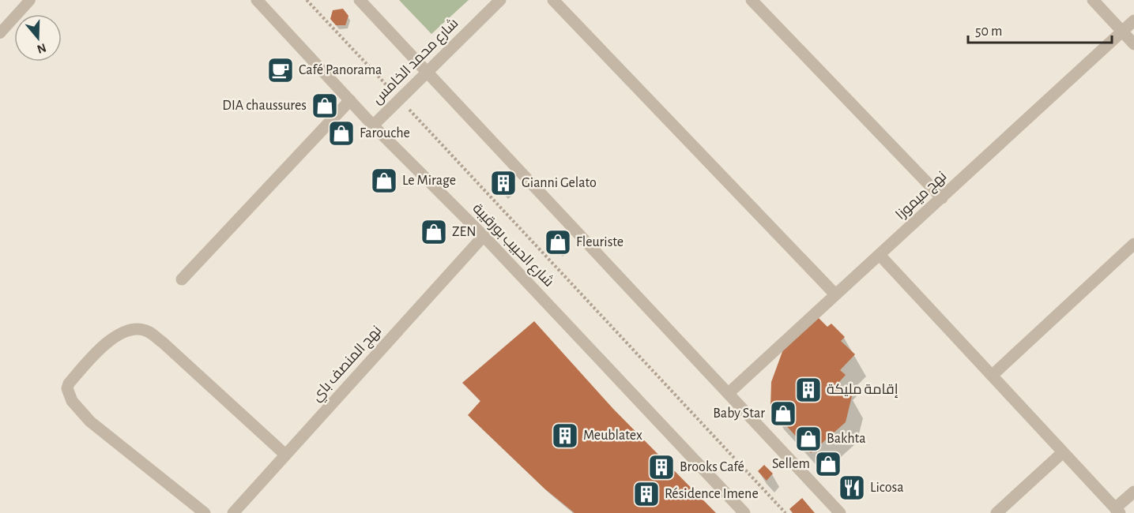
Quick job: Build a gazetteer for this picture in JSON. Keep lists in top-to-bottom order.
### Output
{
  "streets": {
    "street": [
      "شارع محمد الخامس",
      "نهج ميموزا",
      "شارع الحبيب بورقيبة",
      "نهج المنصف باي"
    ]
  },
  "crossings": [
    ["شارع محمد الخامس", "شارع الحبيب بورقيبة"],
    ["شارع الحبيب بورقيبة", "نهج المنصف باي"]
  ],
  "places": {
    "cafe": ["Café Panorama"],
    "shop": [
      "DIA chaussures",
      "Farouche",
      "Le Mirage",
      "ZEN",
      "Fleuriste",
      "Baby Star",
      "Bakhta",
      "Sellem"
    ],
    "building": [
      "Gianni Gelato",
      "إقامة مليكة",
      "Meublatex",
      "Brooks Café",
      "Résidence Imene"
    ],
    "restaurant": ["Licosa"]
  },
  "scale_bar": "50 m",
  "north": "bottom"
}
